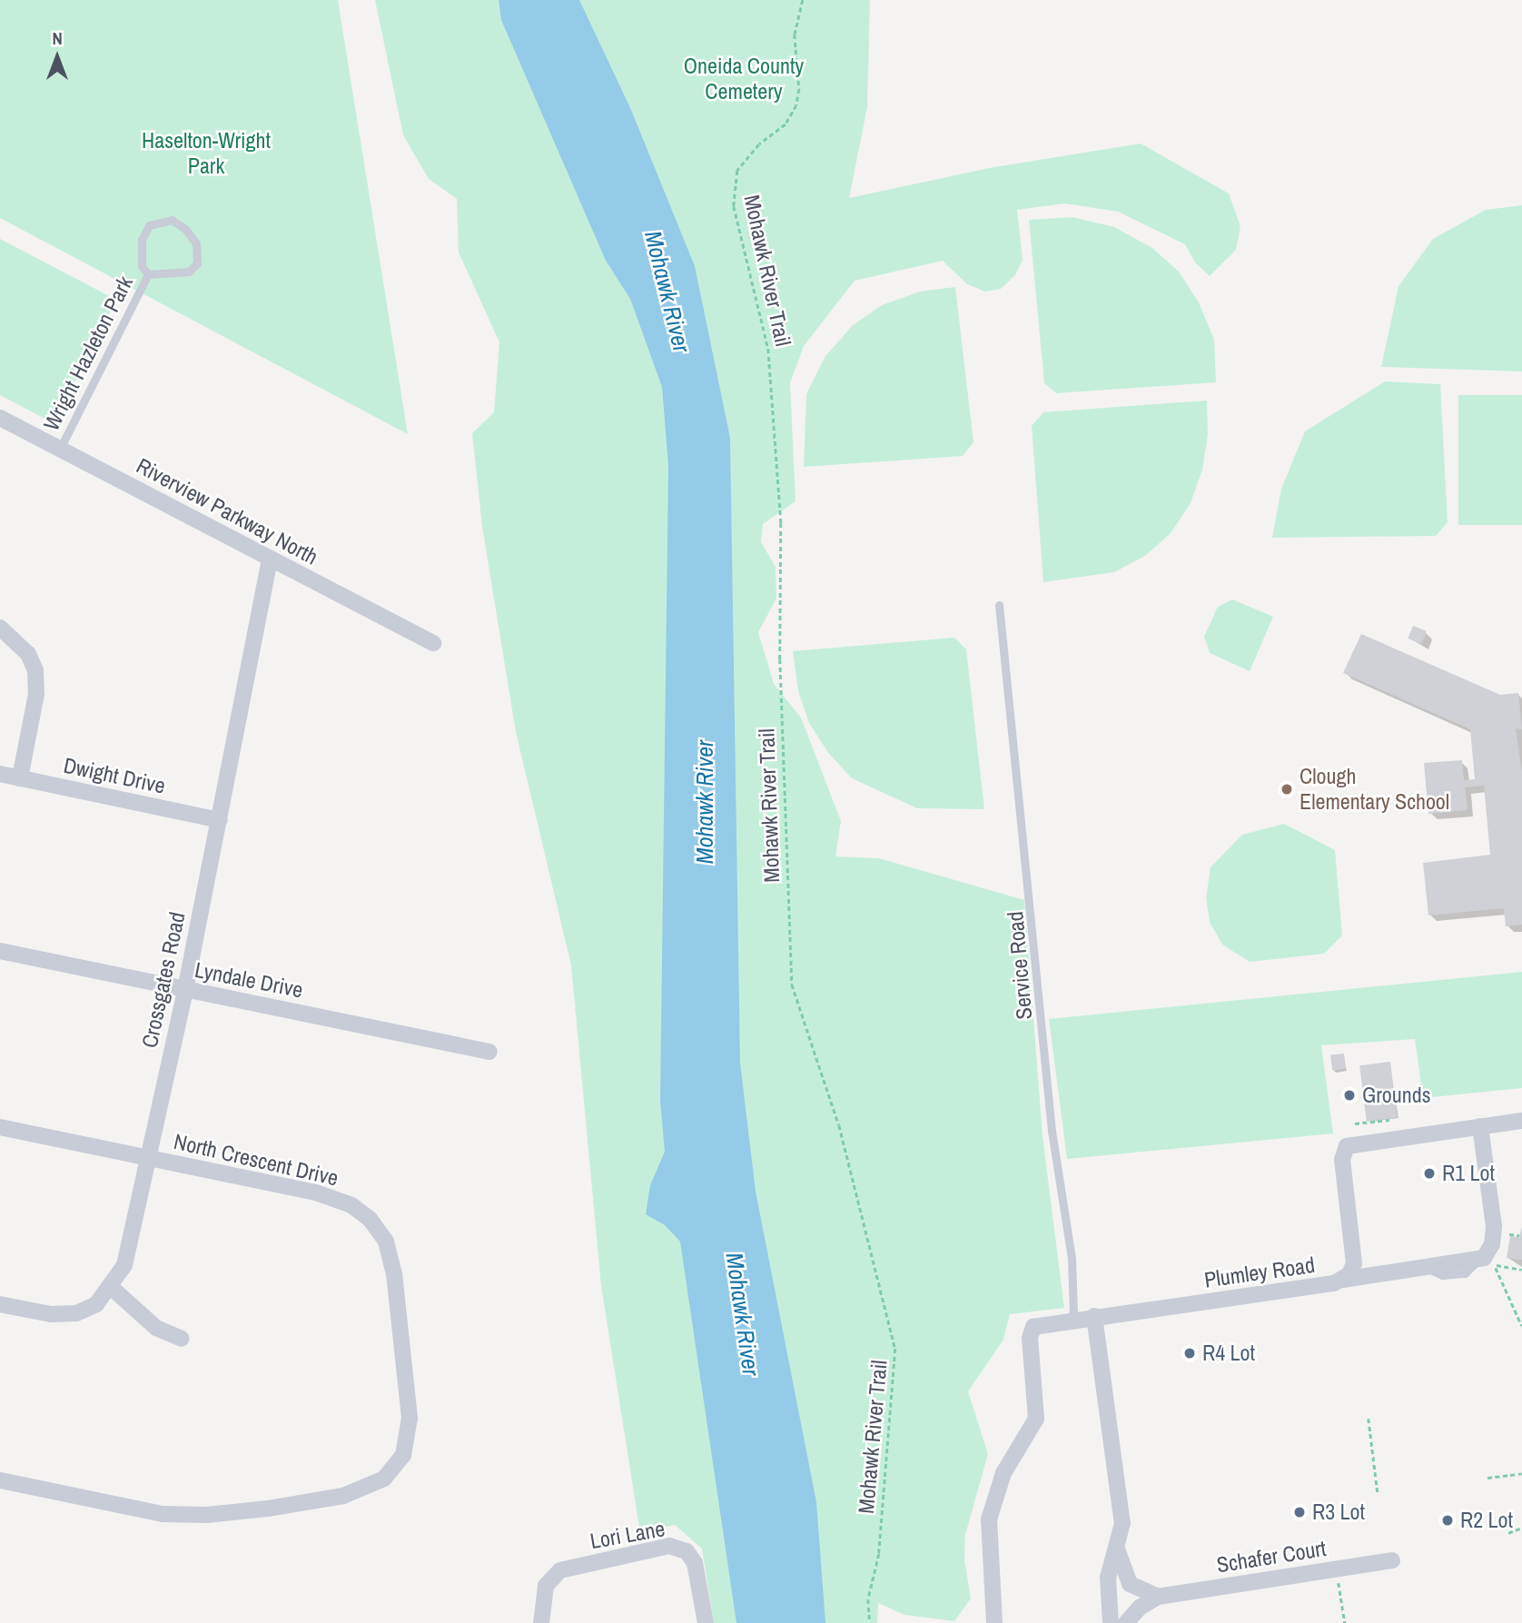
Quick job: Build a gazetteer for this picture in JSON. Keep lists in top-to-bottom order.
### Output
{
  "streets": {
    "street": [
      "Riverview Parkway North",
      "Dwight Drive",
      "Crossgates Road",
      "Lyndale Drive",
      "North Crescent Drive",
      "Plumley Road",
      "Lori Lane",
      "Schafer Court"
    ],
    "lane": ["Wright Hazleton Park", "Service Road"],
    "path": ["Mohawk River Trail"]
  },
  "crossings": [
    ["Wright Hazleton Park", "Riverview Parkway North"],
    ["Riverview Parkway North", "Crossgates Road"],
    ["Dwight Drive", "Crossgates Road"],
    ["Service Road", "Plumley Road"],
    ["Crossgates Road", "Lyndale Drive"],
    ["Crossgates Road", "North Crescent Drive"]
  ],
  "water": ["Mohawk River"],
  "parks": ["Oneida County Cemetery", "Haselton-Wright Park"],
  "places": [
    "Clough Elementary School",
    "Grounds",
    "R1 Lot",
    "R4 Lot",
    "R3 Lot",
    "R2 Lot"
  ],
  "north": "top"
}
